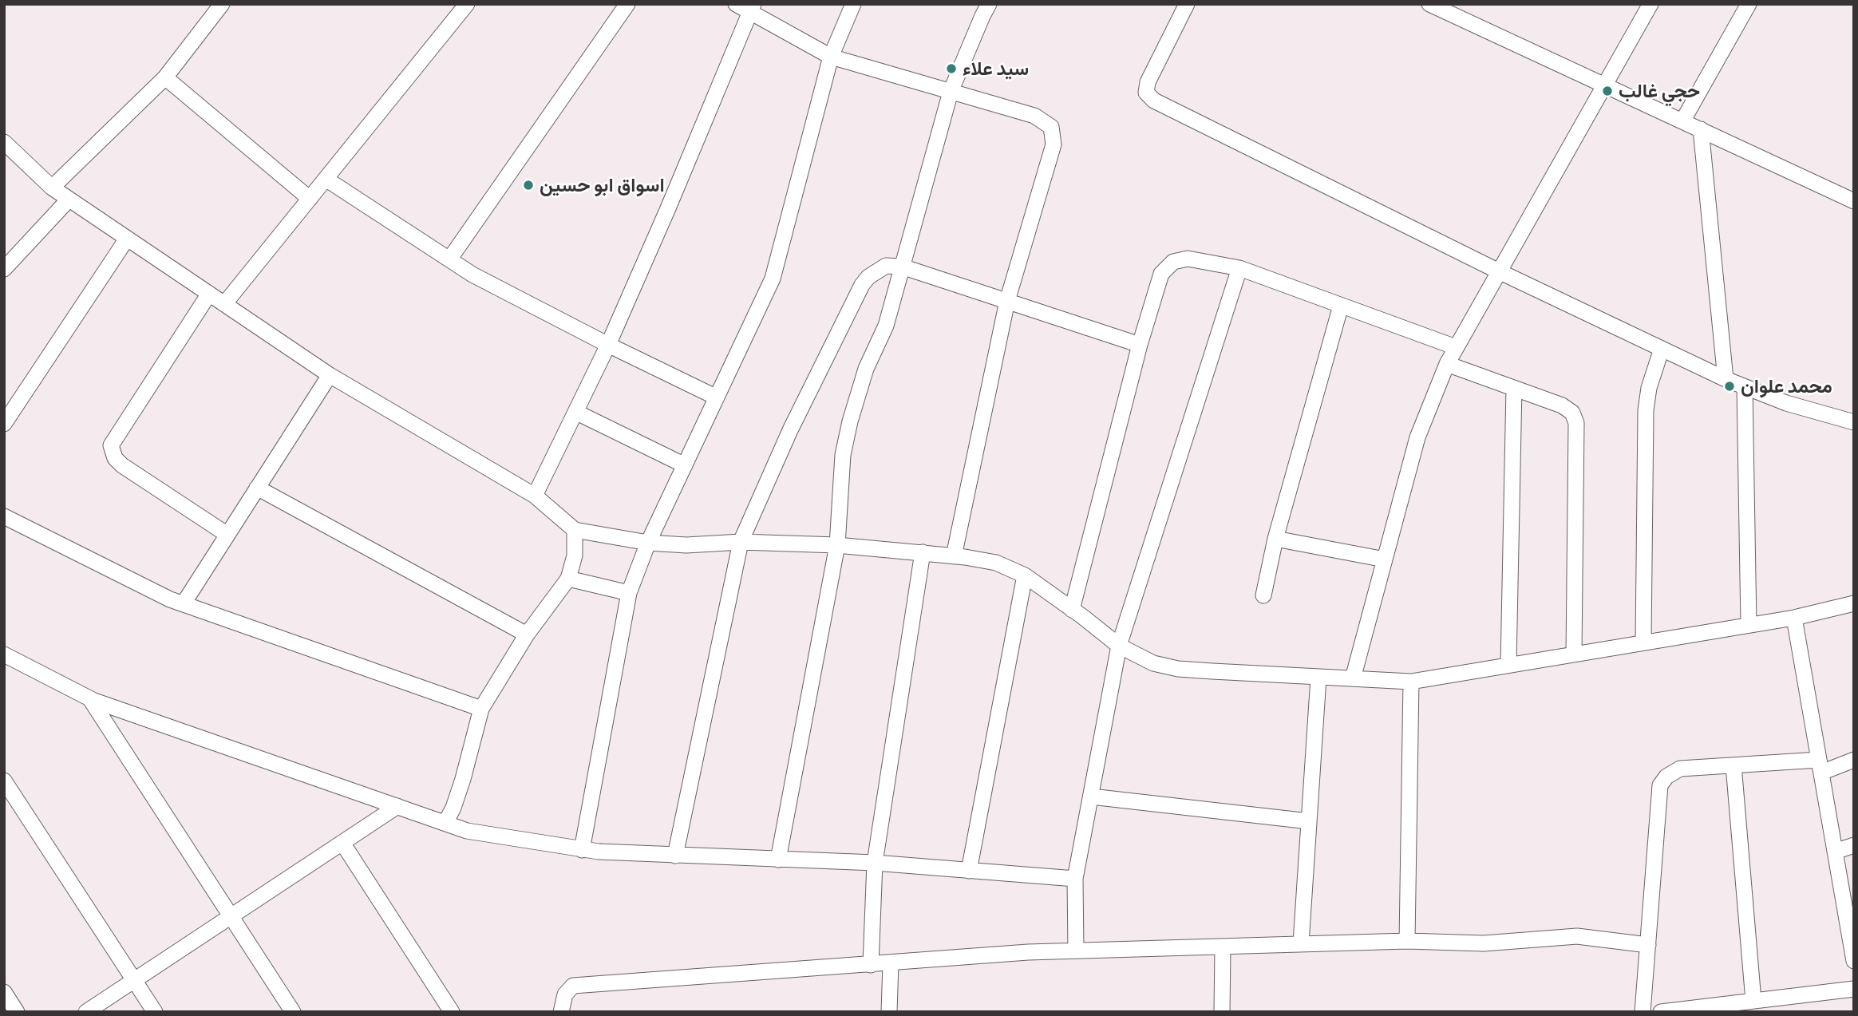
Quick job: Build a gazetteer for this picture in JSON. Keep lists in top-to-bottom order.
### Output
{
  "places": [
    "سيد علاء",
    "حجي غالب",
    "اسواق ابو حسين",
    "محمد علوان"
  ]
}
